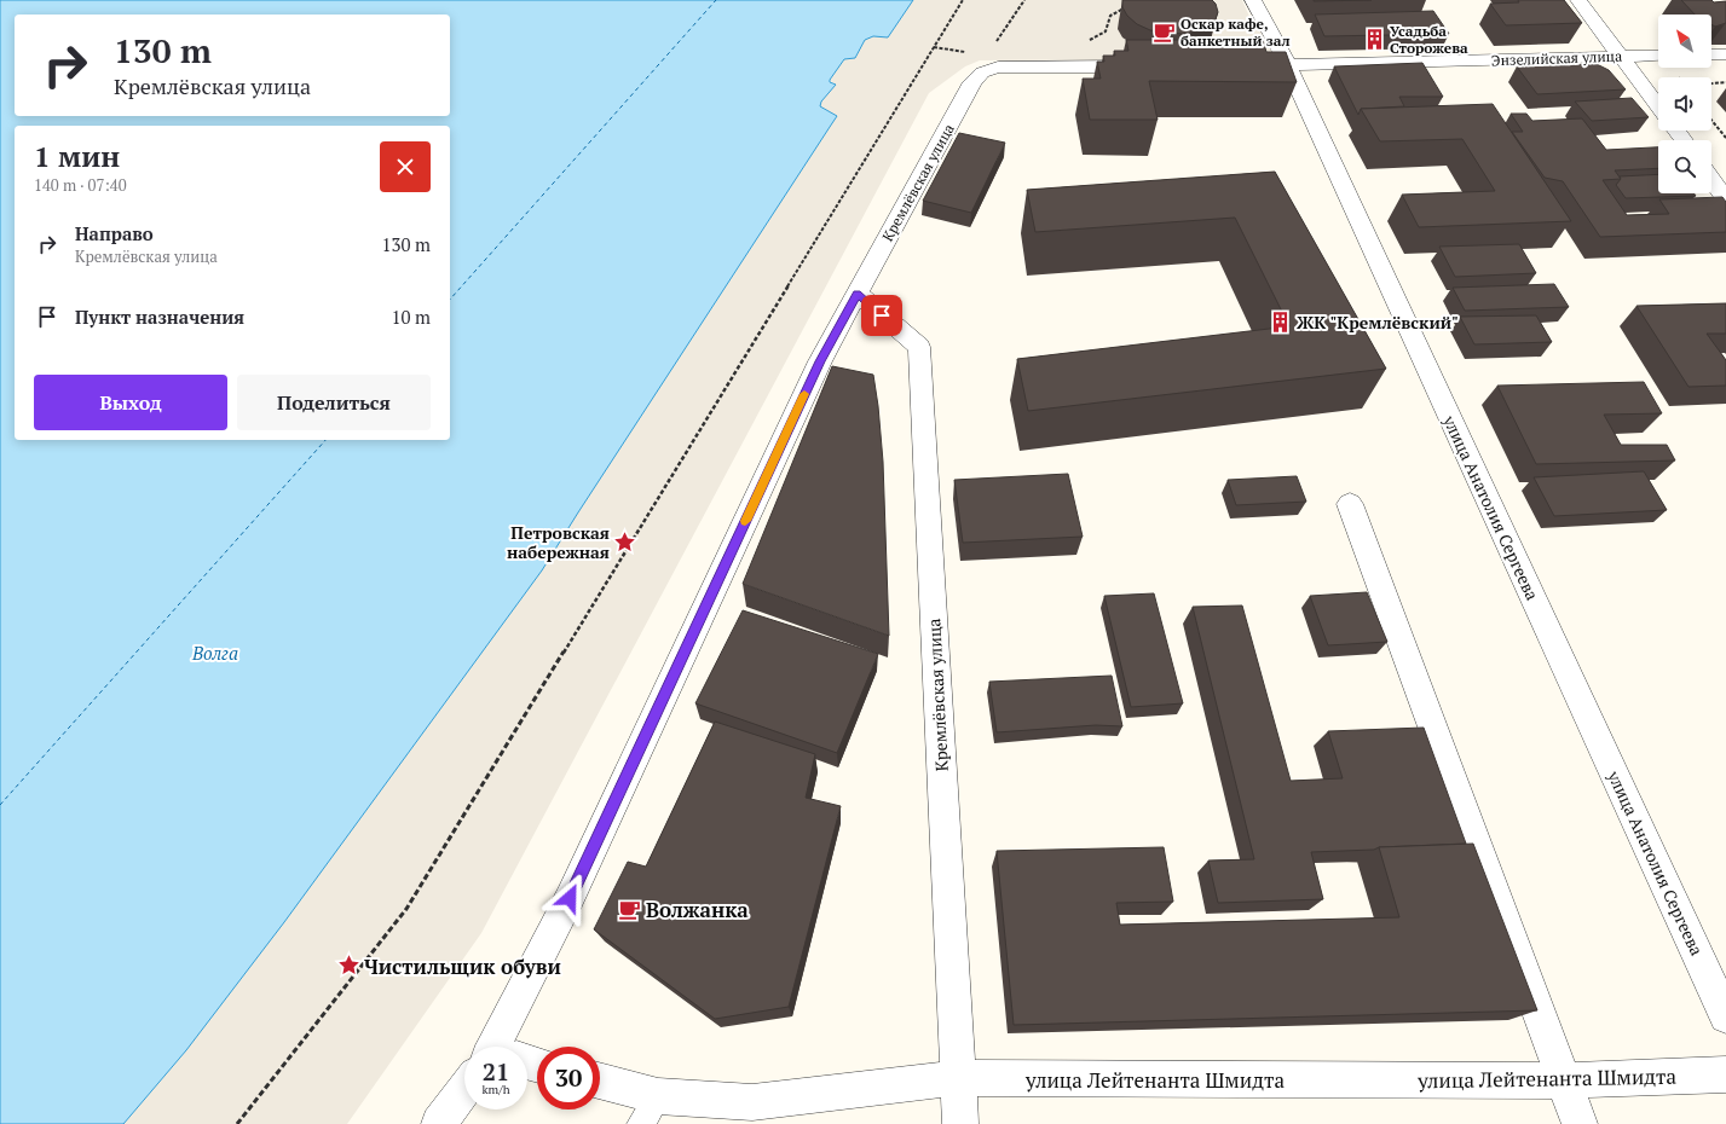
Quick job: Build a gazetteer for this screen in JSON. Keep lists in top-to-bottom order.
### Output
{
  "streets": {
    "street": [
      "Энзелийская улица",
      "Кремлёвская улица",
      "улица Анатолия Сергеева",
      "улица Лейтенанта Шмидта"
    ]
  },
  "crossings": [
    ["Энзелийская улица", "улица Анатолия Сергеева"],
    ["Кремлёвская улица", "улица Лейтенанта Шмидта"]
  ],
  "water": ["Волга"],
  "places": {
    "cafe": ["Оскар кафе, банкетный зал", "Волжанка"],
    "building": ["Усадьба Сторожева", "ЖК \"Кремлёвский\""],
    "place": ["Петровская набережная", "Чистильщик обуви"]
  },
  "north": "top left",
  "page": {
    "turn": ["130 m", "Кремлёвская улица"],
    "heading": ["1 мин", "140 m · 07:40"],
    "list": [
      {
        "name": "Направо",
        "note": "Кремлёвская улица",
        "value": "130 m"
      },
      {
        "name": "Пункт назначения",
        "value": "10 m"
      }
    ],
    "buttons": ["Выход", "Поделиться"],
    "speed": "21 km/h",
    "limit": "30"
  }
}
